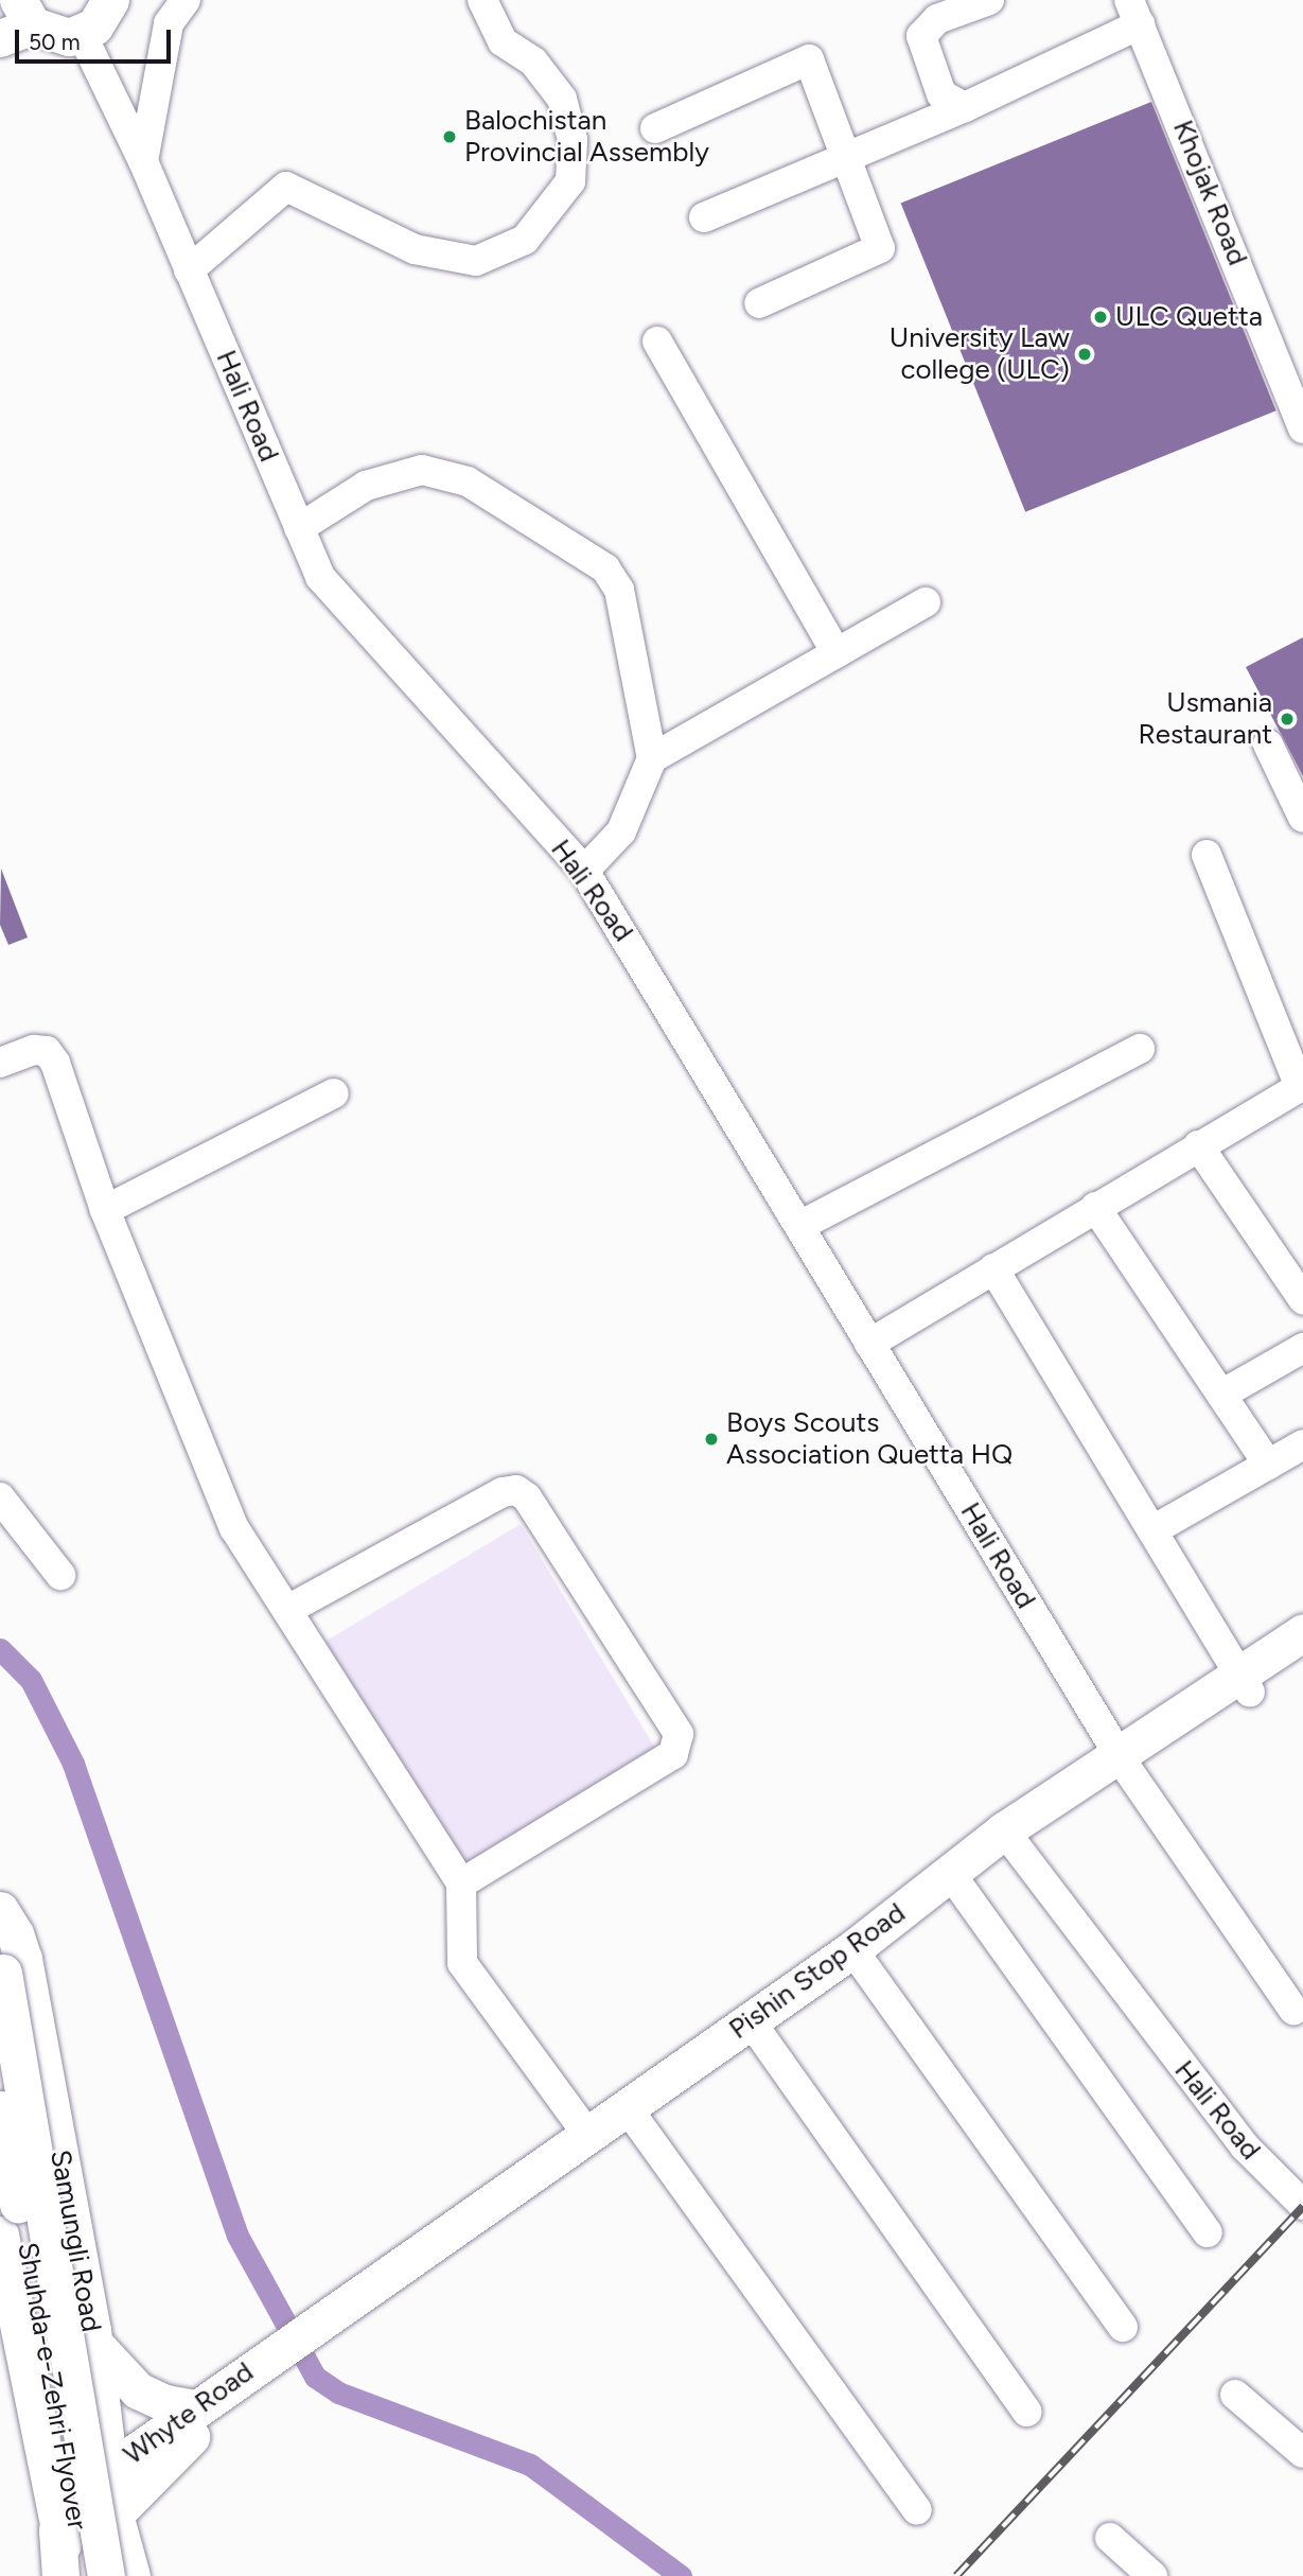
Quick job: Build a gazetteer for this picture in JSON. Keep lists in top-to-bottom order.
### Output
{
  "streets": {
    "main road": [
      "Pishin Stop Road",
      "Samungli Road",
      "Shuhda-e-Zehri Flyover",
      "Whyte Road"
    ],
    "street": ["Khojak Road", "Hali Road"]
  },
  "crossings": [
    ["Hali Road", "Pishin Stop Road"],
    ["Pishin Stop Road", "Whyte Road"],
    ["Samungli Road", "Whyte Road"]
  ],
  "places": [
    "Balochistan Provincial Assembly",
    "ULC Quetta",
    "University Law college (ULC)",
    "Usmania Restaurant",
    "Boys Scouts Association Quetta HQ"
  ],
  "scale_bar": "50 m"
}
